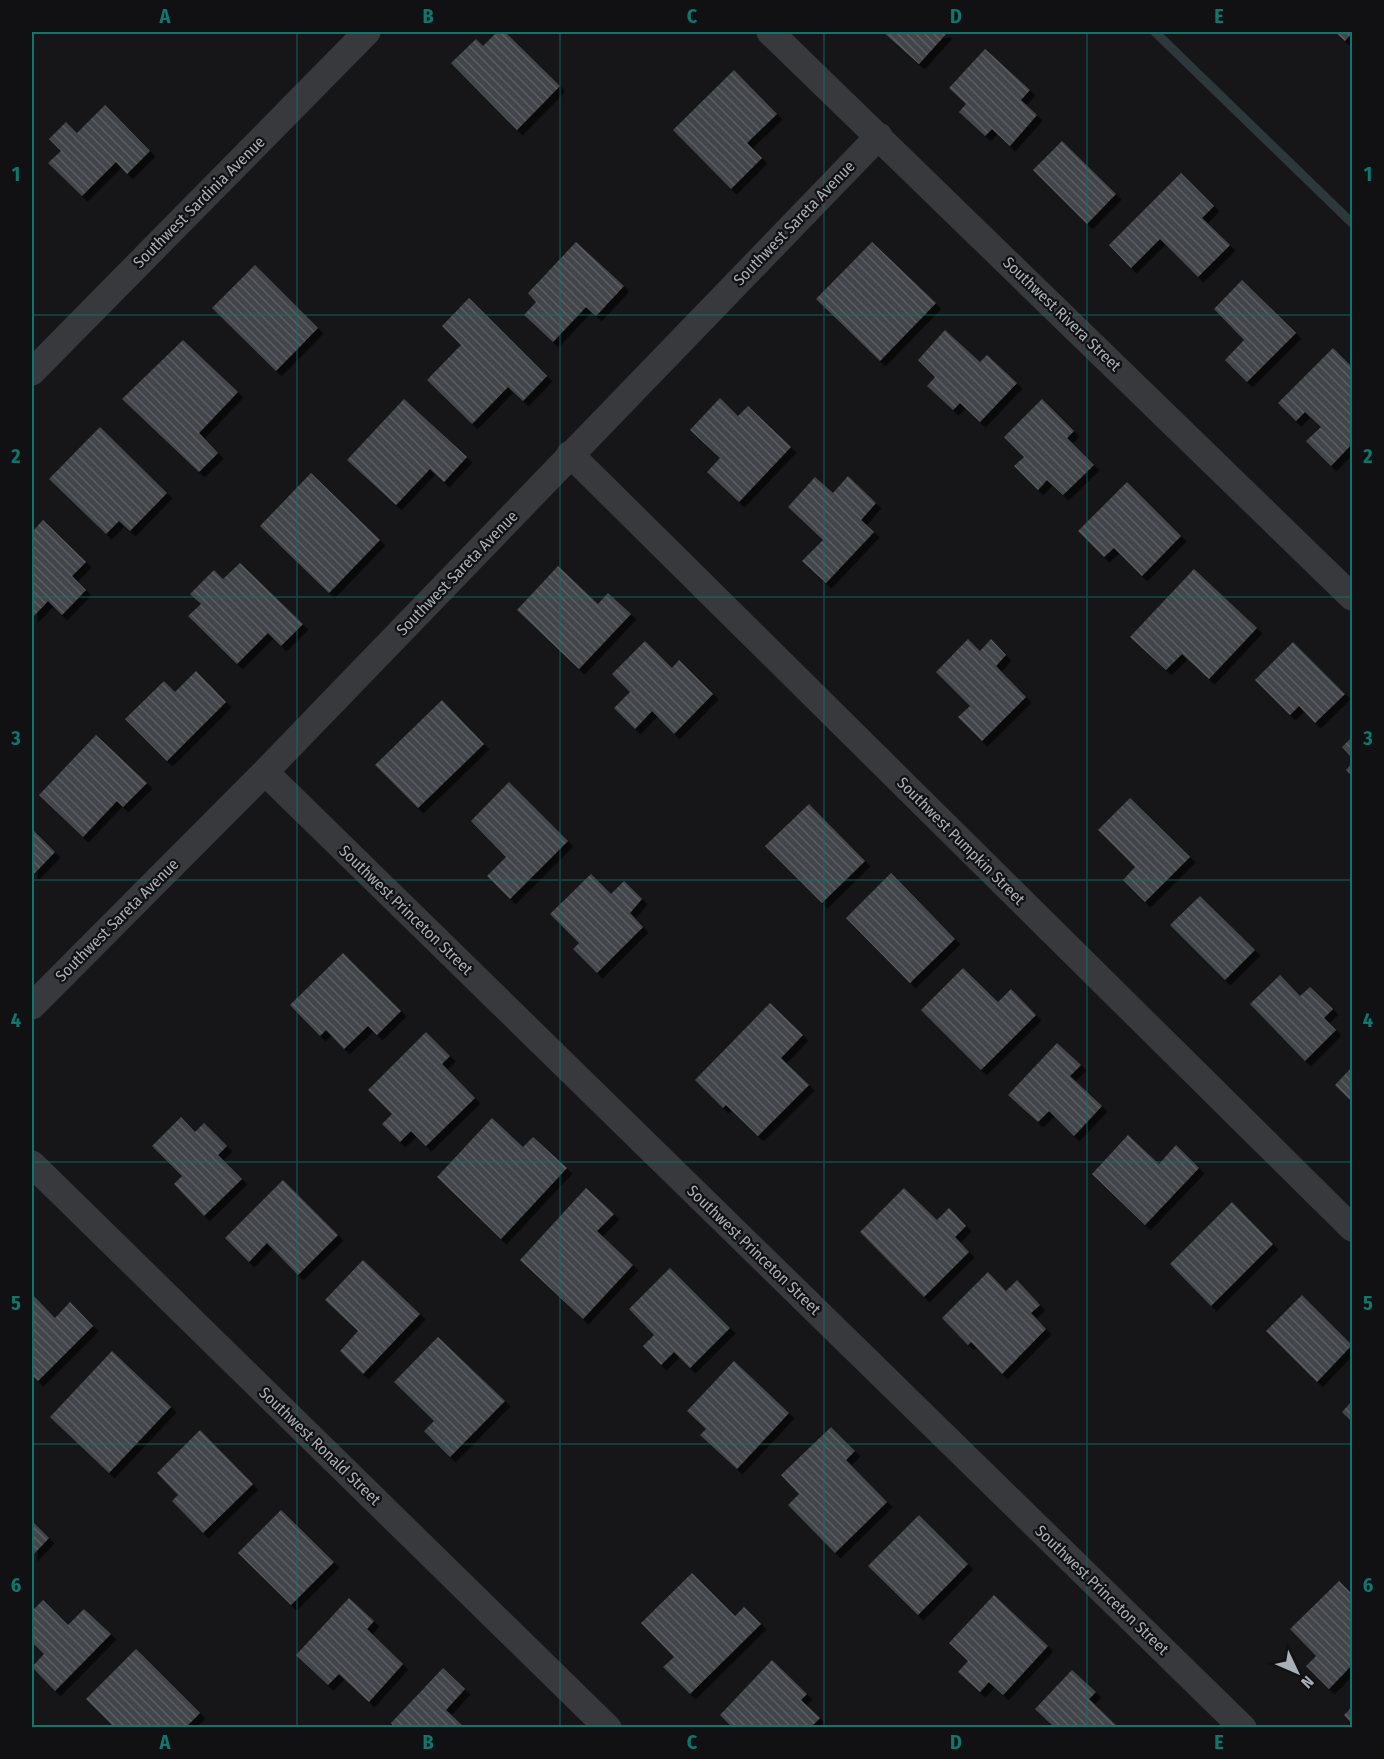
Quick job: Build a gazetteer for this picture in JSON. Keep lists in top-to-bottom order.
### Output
{
  "streets": {
    "street": [
      "Southwest Sardinia Avenue",
      "Southwest Sareta Avenue",
      "Southwest Rivera Street",
      "Southwest Pumpkin Street",
      "Southwest Princeton Street",
      "Southwest Ronald Street"
    ]
  },
  "crossings": [
    ["Southwest Sareta Avenue", "Southwest Rivera Street"],
    ["Southwest Sareta Avenue", "Southwest Pumpkin Street"],
    ["Southwest Sareta Avenue", "Southwest Princeton Street"]
  ],
  "north": "bottom right",
  "grid": {
    "columns": [
      "A",
      "B",
      "C",
      "D",
      "E"
    ],
    "rows": [
      "1",
      "2",
      "3",
      "4",
      "5",
      "6"
    ]
  }
}
